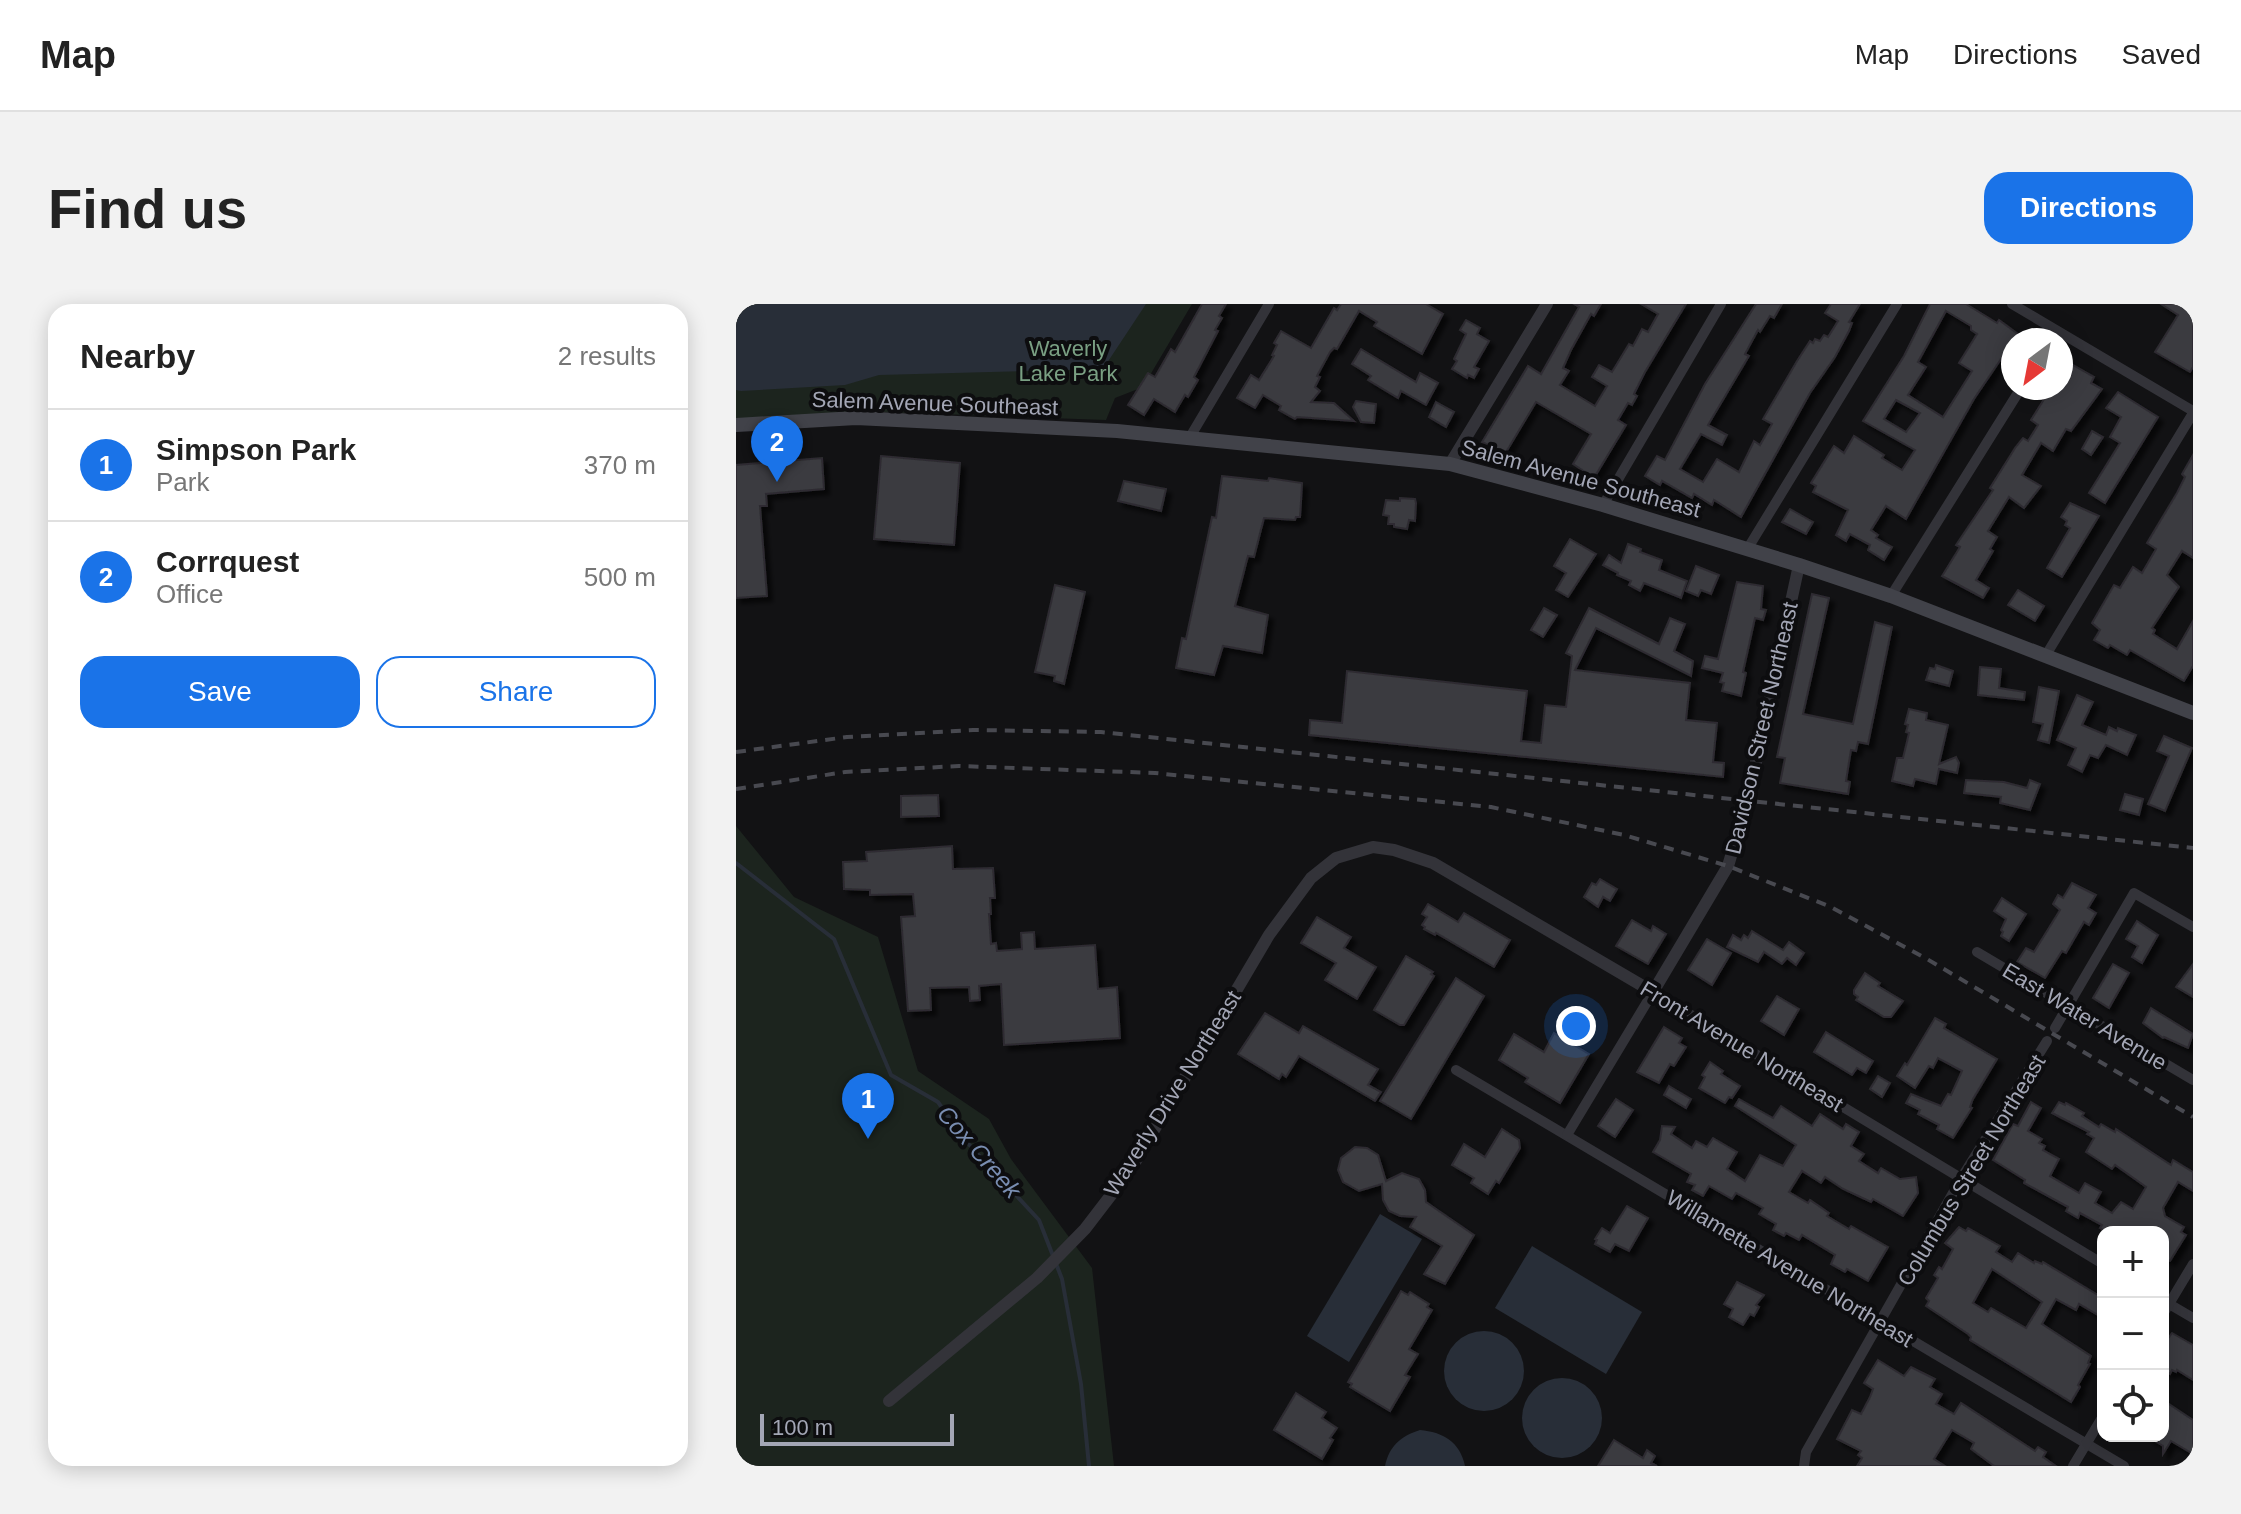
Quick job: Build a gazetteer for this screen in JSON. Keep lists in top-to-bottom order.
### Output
{
  "streets": {
    "main road": ["Salem Avenue Southeast"],
    "street": [
      "Davidson Street Northeast",
      "East Water Avenue",
      "Front Avenue Northeast",
      "Waverly Drive Northeast",
      "Columbus Street Northeast",
      "Willamette Avenue Northeast"
    ]
  },
  "crossings": [
    ["Salem Avenue Southeast", "Davidson Street Northeast"],
    ["Davidson Street Northeast", "Front Avenue Northeast"],
    ["Davidson Street Northeast", "Willamette Avenue Northeast"],
    ["East Water Avenue", "Columbus Street Northeast"],
    ["Front Avenue Northeast", "Waverly Drive Northeast"],
    ["Front Avenue Northeast", "Columbus Street Northeast"],
    ["Columbus Street Northeast", "Willamette Avenue Northeast"]
  ],
  "water": ["Cox Creek"],
  "parks": ["Waverly Lake Park"],
  "scale_bar": "100 m",
  "north": "bottom left",
  "page": {
    "header": "Map",
    "nav": ["Map", "Directions", "Saved"],
    "buttons": [
      "Directions",
      ["Save", "Share"]
    ],
    "title": "Find us",
    "heading": ["Nearby", "2 results"],
    "list": [
      {
        "mark": "1",
        "name": "Simpson Park",
        "note": "Park",
        "value": "370 m"
      },
      {
        "mark": "2",
        "name": "Corrquest",
        "note": "Office",
        "value": "500 m"
      }
    ],
    "pins": ["2", "1"],
    "map_buttons": ["+", "−"],
    "scale": "100 m"
  }
}
